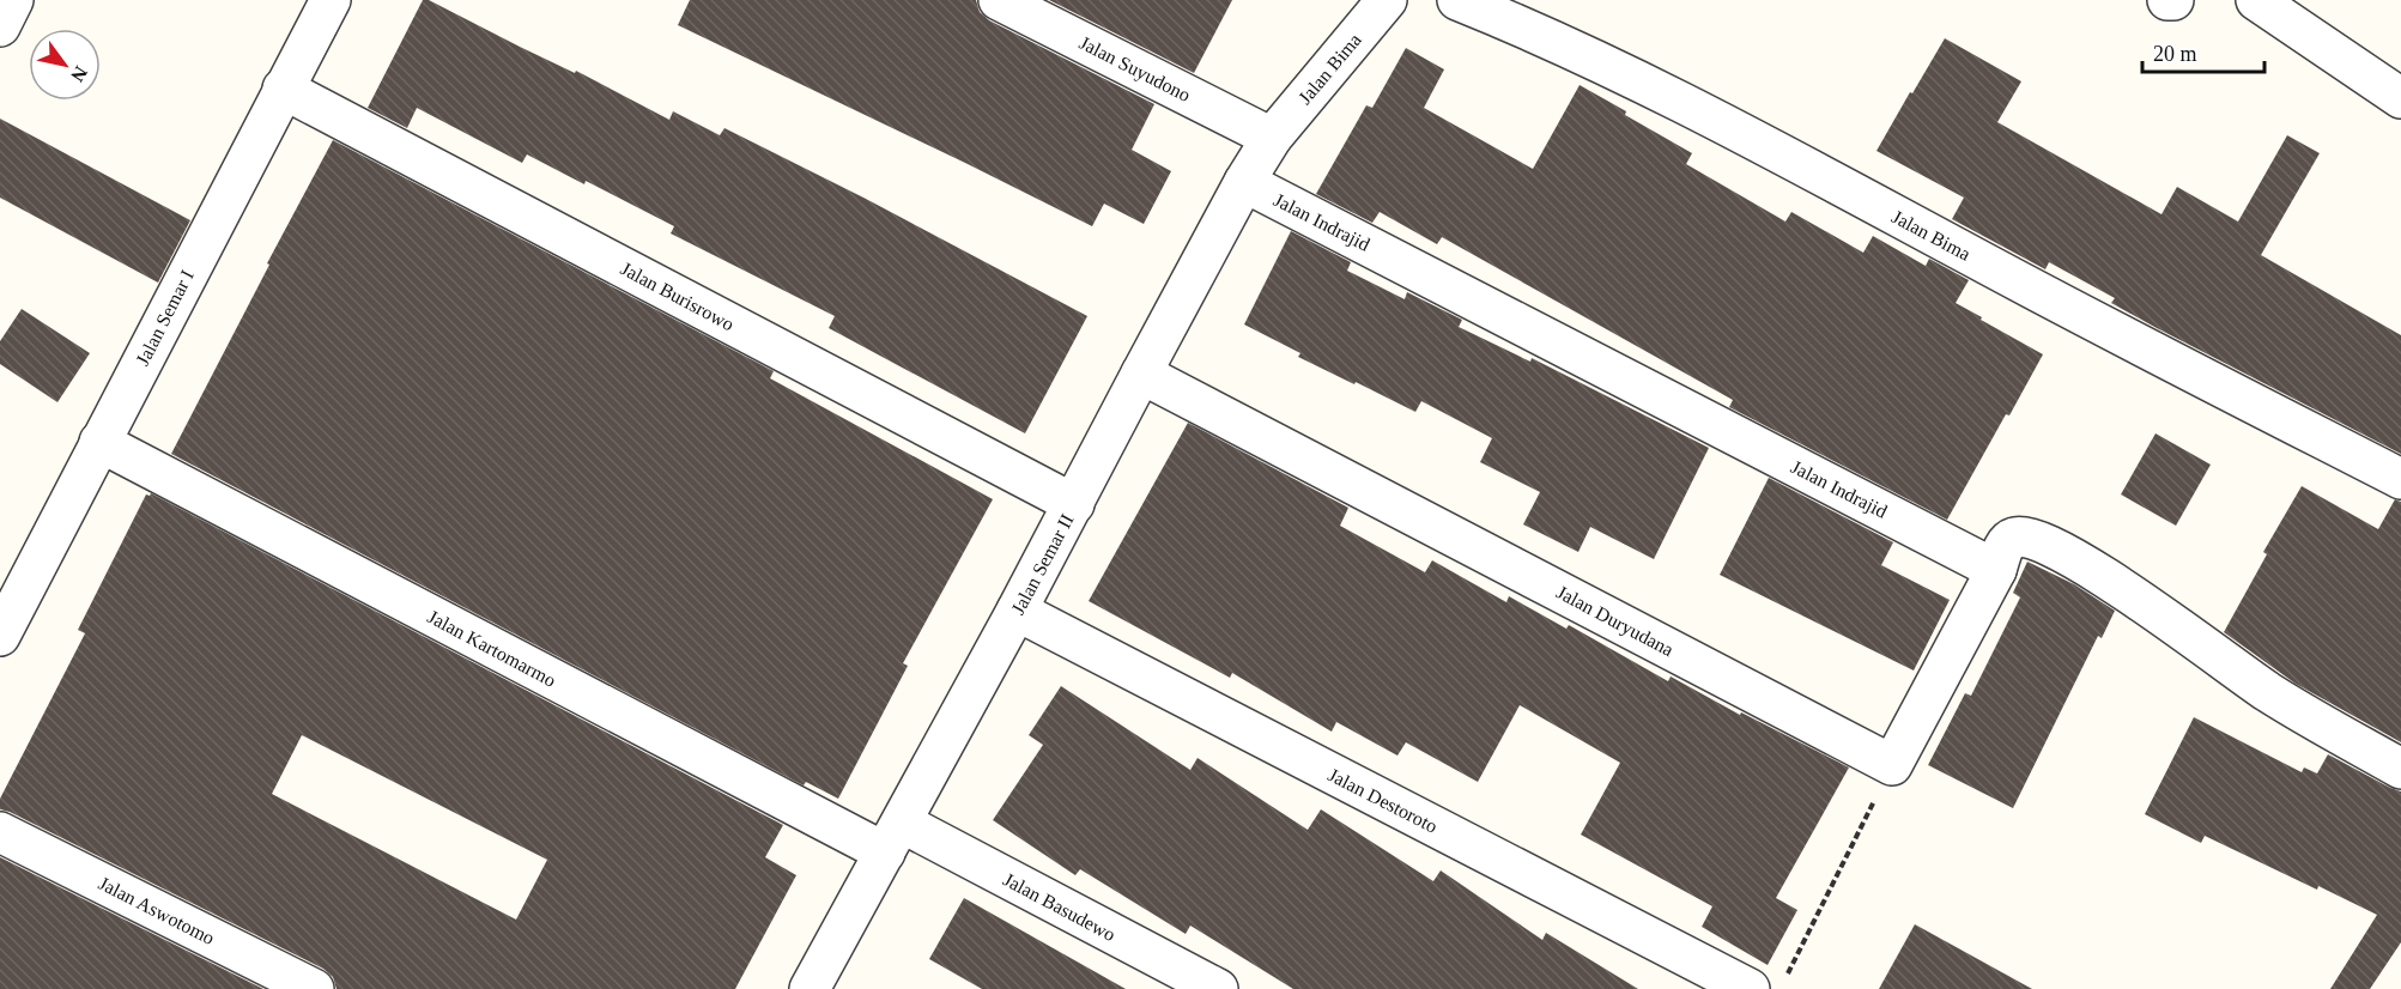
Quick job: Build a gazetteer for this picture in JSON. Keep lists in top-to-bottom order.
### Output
{
  "streets": {
    "street": [
      "Jalan Suyudono",
      "Jalan Bima",
      "Jalan Indrajid",
      "Jalan Burisrowo",
      "Jalan Semar I",
      "Jalan Semar II",
      "Jalan Duryudana",
      "Jalan Kartomarmo",
      "Jalan Destoroto",
      "Jalan Basudewo",
      "Jalan Aswotomo"
    ]
  },
  "crossings": [
    ["Jalan Suyudono", "Jalan Bima"],
    ["Jalan Suyudono", "Jalan Semar II"],
    ["Jalan Bima", "Jalan Semar II"],
    ["Jalan Indrajid", "Jalan Semar II"],
    ["Jalan Burisrowo", "Jalan Semar I"],
    ["Jalan Burisrowo", "Jalan Semar II"],
    ["Jalan Semar I", "Jalan Kartomarmo"],
    ["Jalan Semar II", "Jalan Duryudana"],
    ["Jalan Semar II", "Jalan Kartomarmo"],
    ["Jalan Semar II", "Jalan Destoroto"],
    ["Jalan Semar II", "Jalan Basudewo"],
    ["Jalan Kartomarmo", "Jalan Basudewo"]
  ],
  "scale_bar": "20 m",
  "north": "bottom right"
}
